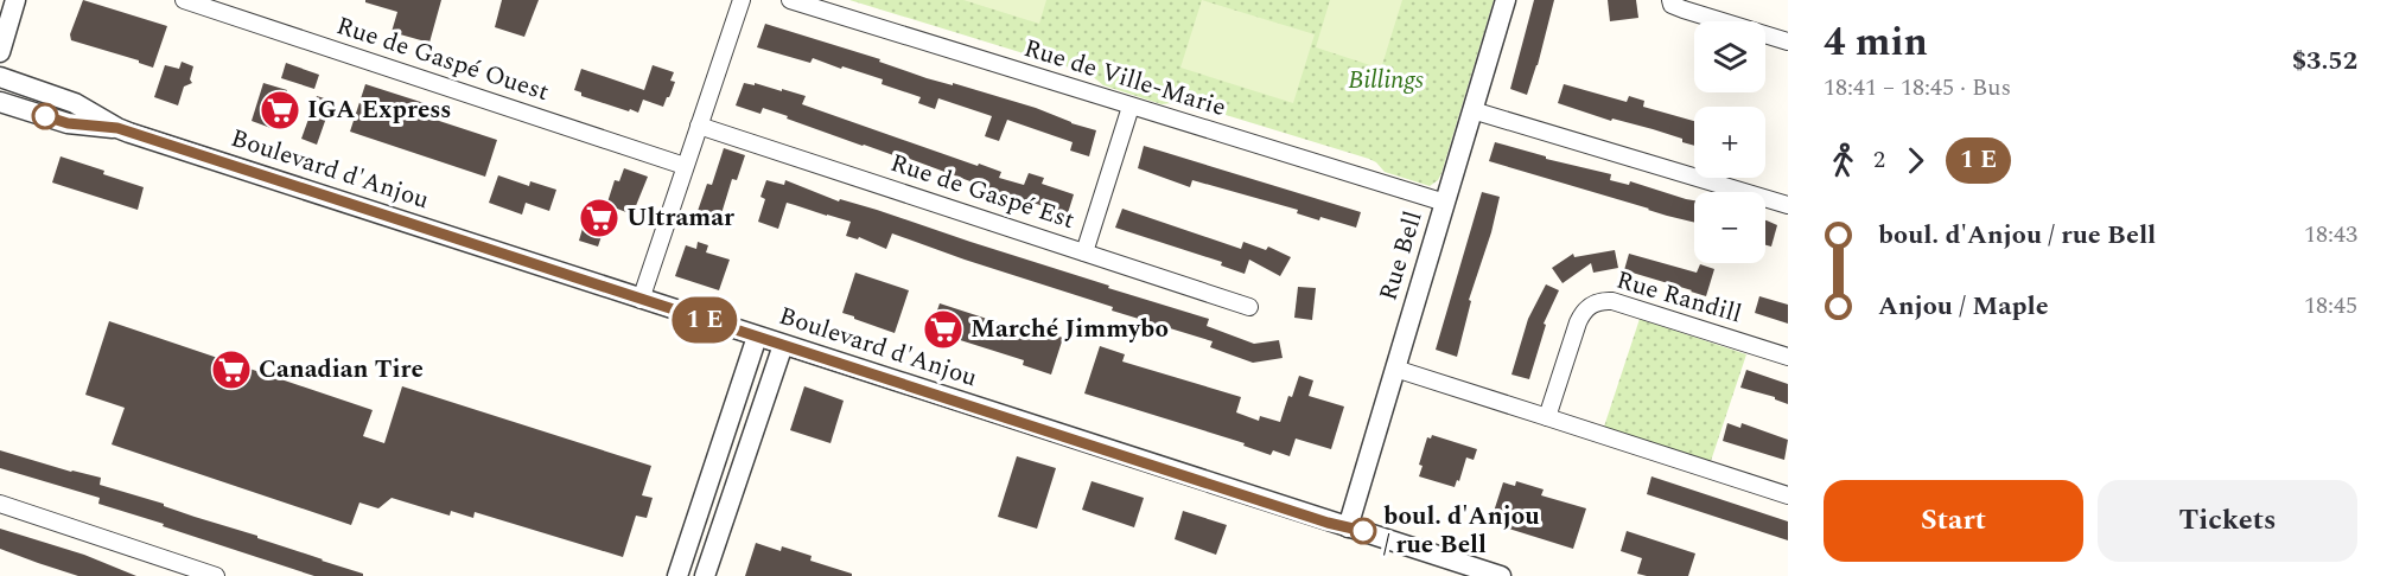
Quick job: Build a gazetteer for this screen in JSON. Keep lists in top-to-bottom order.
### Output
{
  "streets": {
    "street": [
      "Rue de Gaspé Ouest",
      "Rue de Ville-Marie",
      "Boulevard d'Anjou",
      "Rue de Gaspé Est",
      "Rue Bell",
      "Rue Randill"
    ]
  },
  "crossings": [
    ["Rue de Ville-Marie", "Rue Bell"],
    ["Boulevard d'Anjou", "Rue Bell"]
  ],
  "parks": ["Billings"],
  "places": {
    "supermarket": [
      "IGA Express",
      "Ultramar",
      "Marché Jimmybo",
      "Canadian Tire"
    ],
    "other": ["boul. d'Anjou / rue Bell"]
  },
  "page": {
    "on_map": "1 E",
    "heading": ["4 min", "18:41 – 18:45 · Bus", "$3.52"],
    "map_buttons": ["+", "−"],
    "legs": ["2", "1 E"],
    "list": [
      {
        "name": "boul. d'Anjou / rue Bell",
        "value": "18:43"
      },
      {
        "name": "Anjou / Maple",
        "value": "18:45"
      }
    ],
    "buttons": ["Start", "Tickets"]
  }
}
